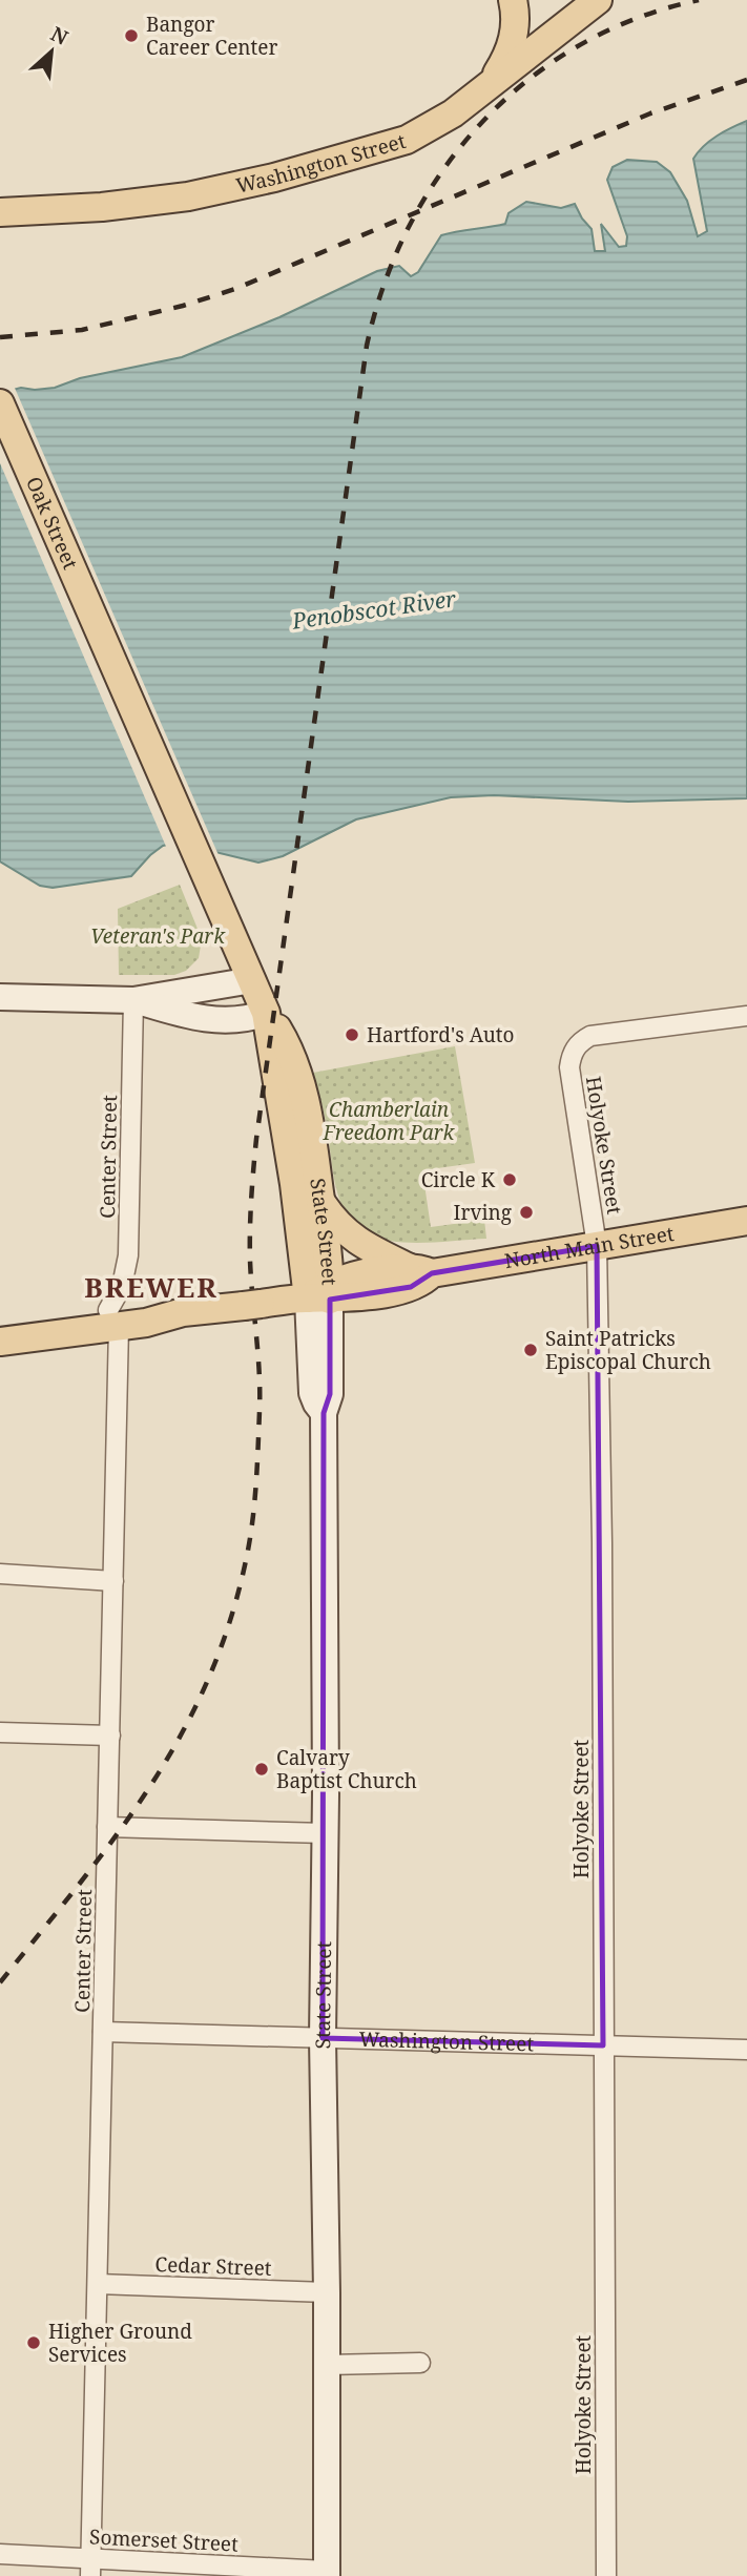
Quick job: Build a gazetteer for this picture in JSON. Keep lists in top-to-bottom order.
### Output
{
  "streets": {
    "main road": [
      "Washington Street",
      "Oak Street",
      "State Street",
      "North Main Street"
    ],
    "street": [
      "Holyoke Street",
      "Center Street",
      "Cedar Street",
      "Somerset Street"
    ]
  },
  "crossings": [
    ["Washington Street", "Holyoke Street"],
    ["Washington Street", "Center Street"],
    ["Washington Street", "State Street"],
    ["Oak Street", "State Street"],
    ["Holyoke Street", "North Main Street"],
    ["Center Street", "North Main Street"],
    ["Center Street", "Cedar Street"],
    ["Center Street", "Somerset Street"],
    ["State Street", "North Main Street"],
    ["State Street", "Cedar Street"],
    ["State Street", "Somerset Street"]
  ],
  "districts": ["BREWER"],
  "water": ["Penobscot River"],
  "parks": ["Veteran's Park", "Chamberlain Freedom Park"],
  "places": [
    "Bangor Career Center",
    "Hartford's Auto",
    "Circle K",
    "Irving",
    "Saint Patricks Episcopal Church",
    "Calvary Baptist Church",
    "Higher Ground Services"
  ],
  "north": "top right"
}
